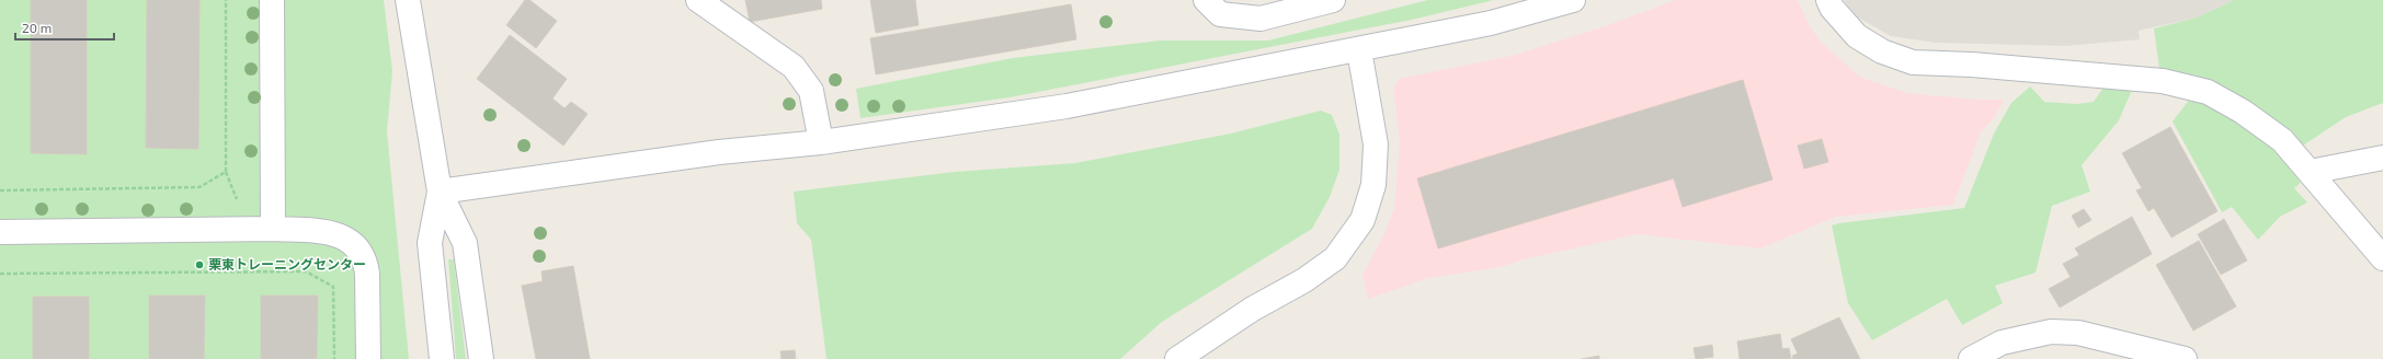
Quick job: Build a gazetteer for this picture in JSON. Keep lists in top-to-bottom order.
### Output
{
  "places": ["栗東トレーニングセンター"],
  "scale_bar": "20 m"
}
